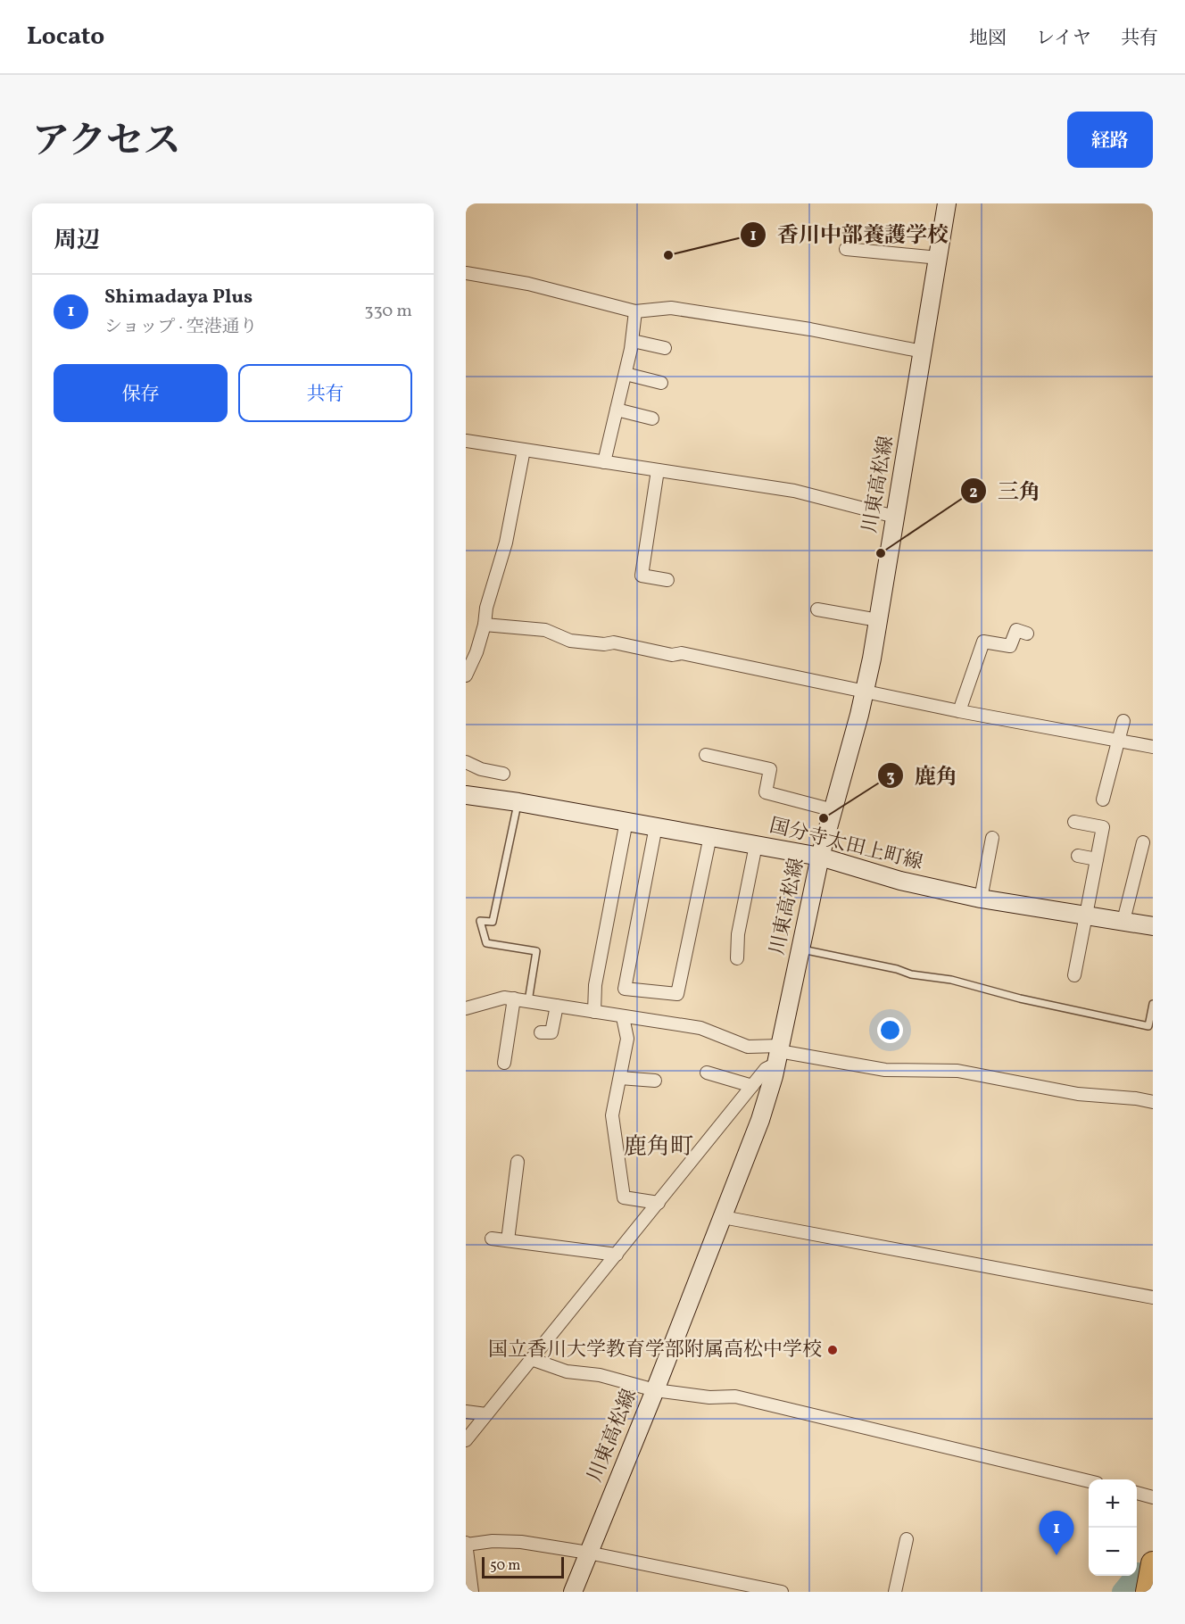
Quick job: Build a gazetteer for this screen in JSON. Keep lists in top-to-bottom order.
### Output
{
  "streets": {
    "main road": ["川東高松線", "国分寺太田上町線"]
  },
  "crossings": [
    ["川東高松線", "国分寺太田上町線"]
  ],
  "districts": ["鹿角町"],
  "places": [
    "香川中部養護学校",
    "三角",
    "鹿角",
    "国立香川大学教育学部附属高松中学校"
  ],
  "scale_bar": "50 m",
  "page": {
    "header": "Locato",
    "nav": ["地図", "レイヤ", "共有"],
    "title": "アクセス",
    "buttons": [
      "経路",
      ["保存", "共有"]
    ],
    "heading": "周辺",
    "list": [
      {
        "mark": "1",
        "name": "Shimadaya Plus",
        "note": "ショップ · 空港通り",
        "value": "330 m"
      }
    ],
    "map_buttons": ["+", "−"],
    "pins": "1",
    "scale": "50 m"
  }
}
